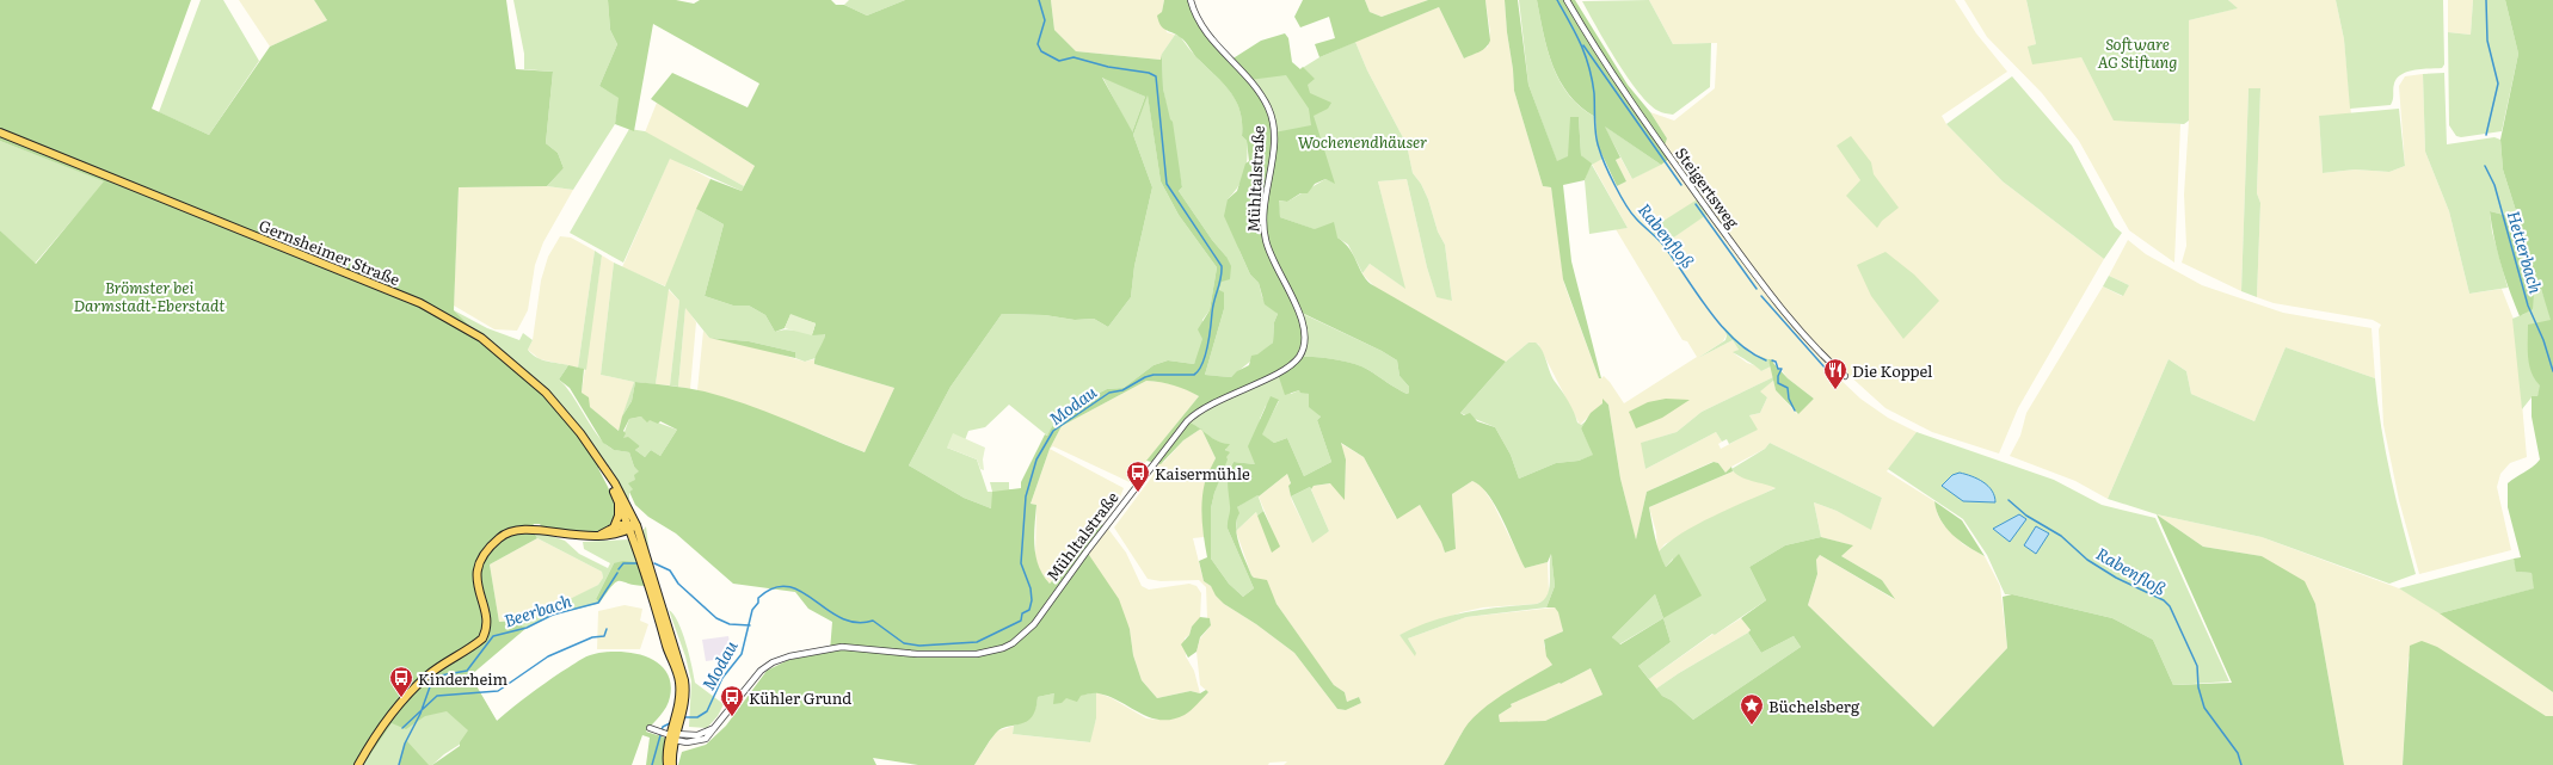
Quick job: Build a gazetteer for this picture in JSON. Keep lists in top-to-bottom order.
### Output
{
  "streets": {
    "main road": ["Gernsheimer Straße"],
    "street": ["Mühltalstraße", "Steigertsweg"]
  },
  "water": [
    "Rabenfloß",
    "Hetterbach",
    "Modau",
    "Beerbach"
  ],
  "parks": ["Software AG Stiftung", "Wochenendhäuser", "Brömster bei Darmstadt-Eberstadt"],
  "places": {
    "restaurant": ["Die Koppel"],
    "bus stop": ["Kaisermühle", "Kinderheim", "Kühler Grund"],
    "place": ["Büchelsberg"]
  }
}
